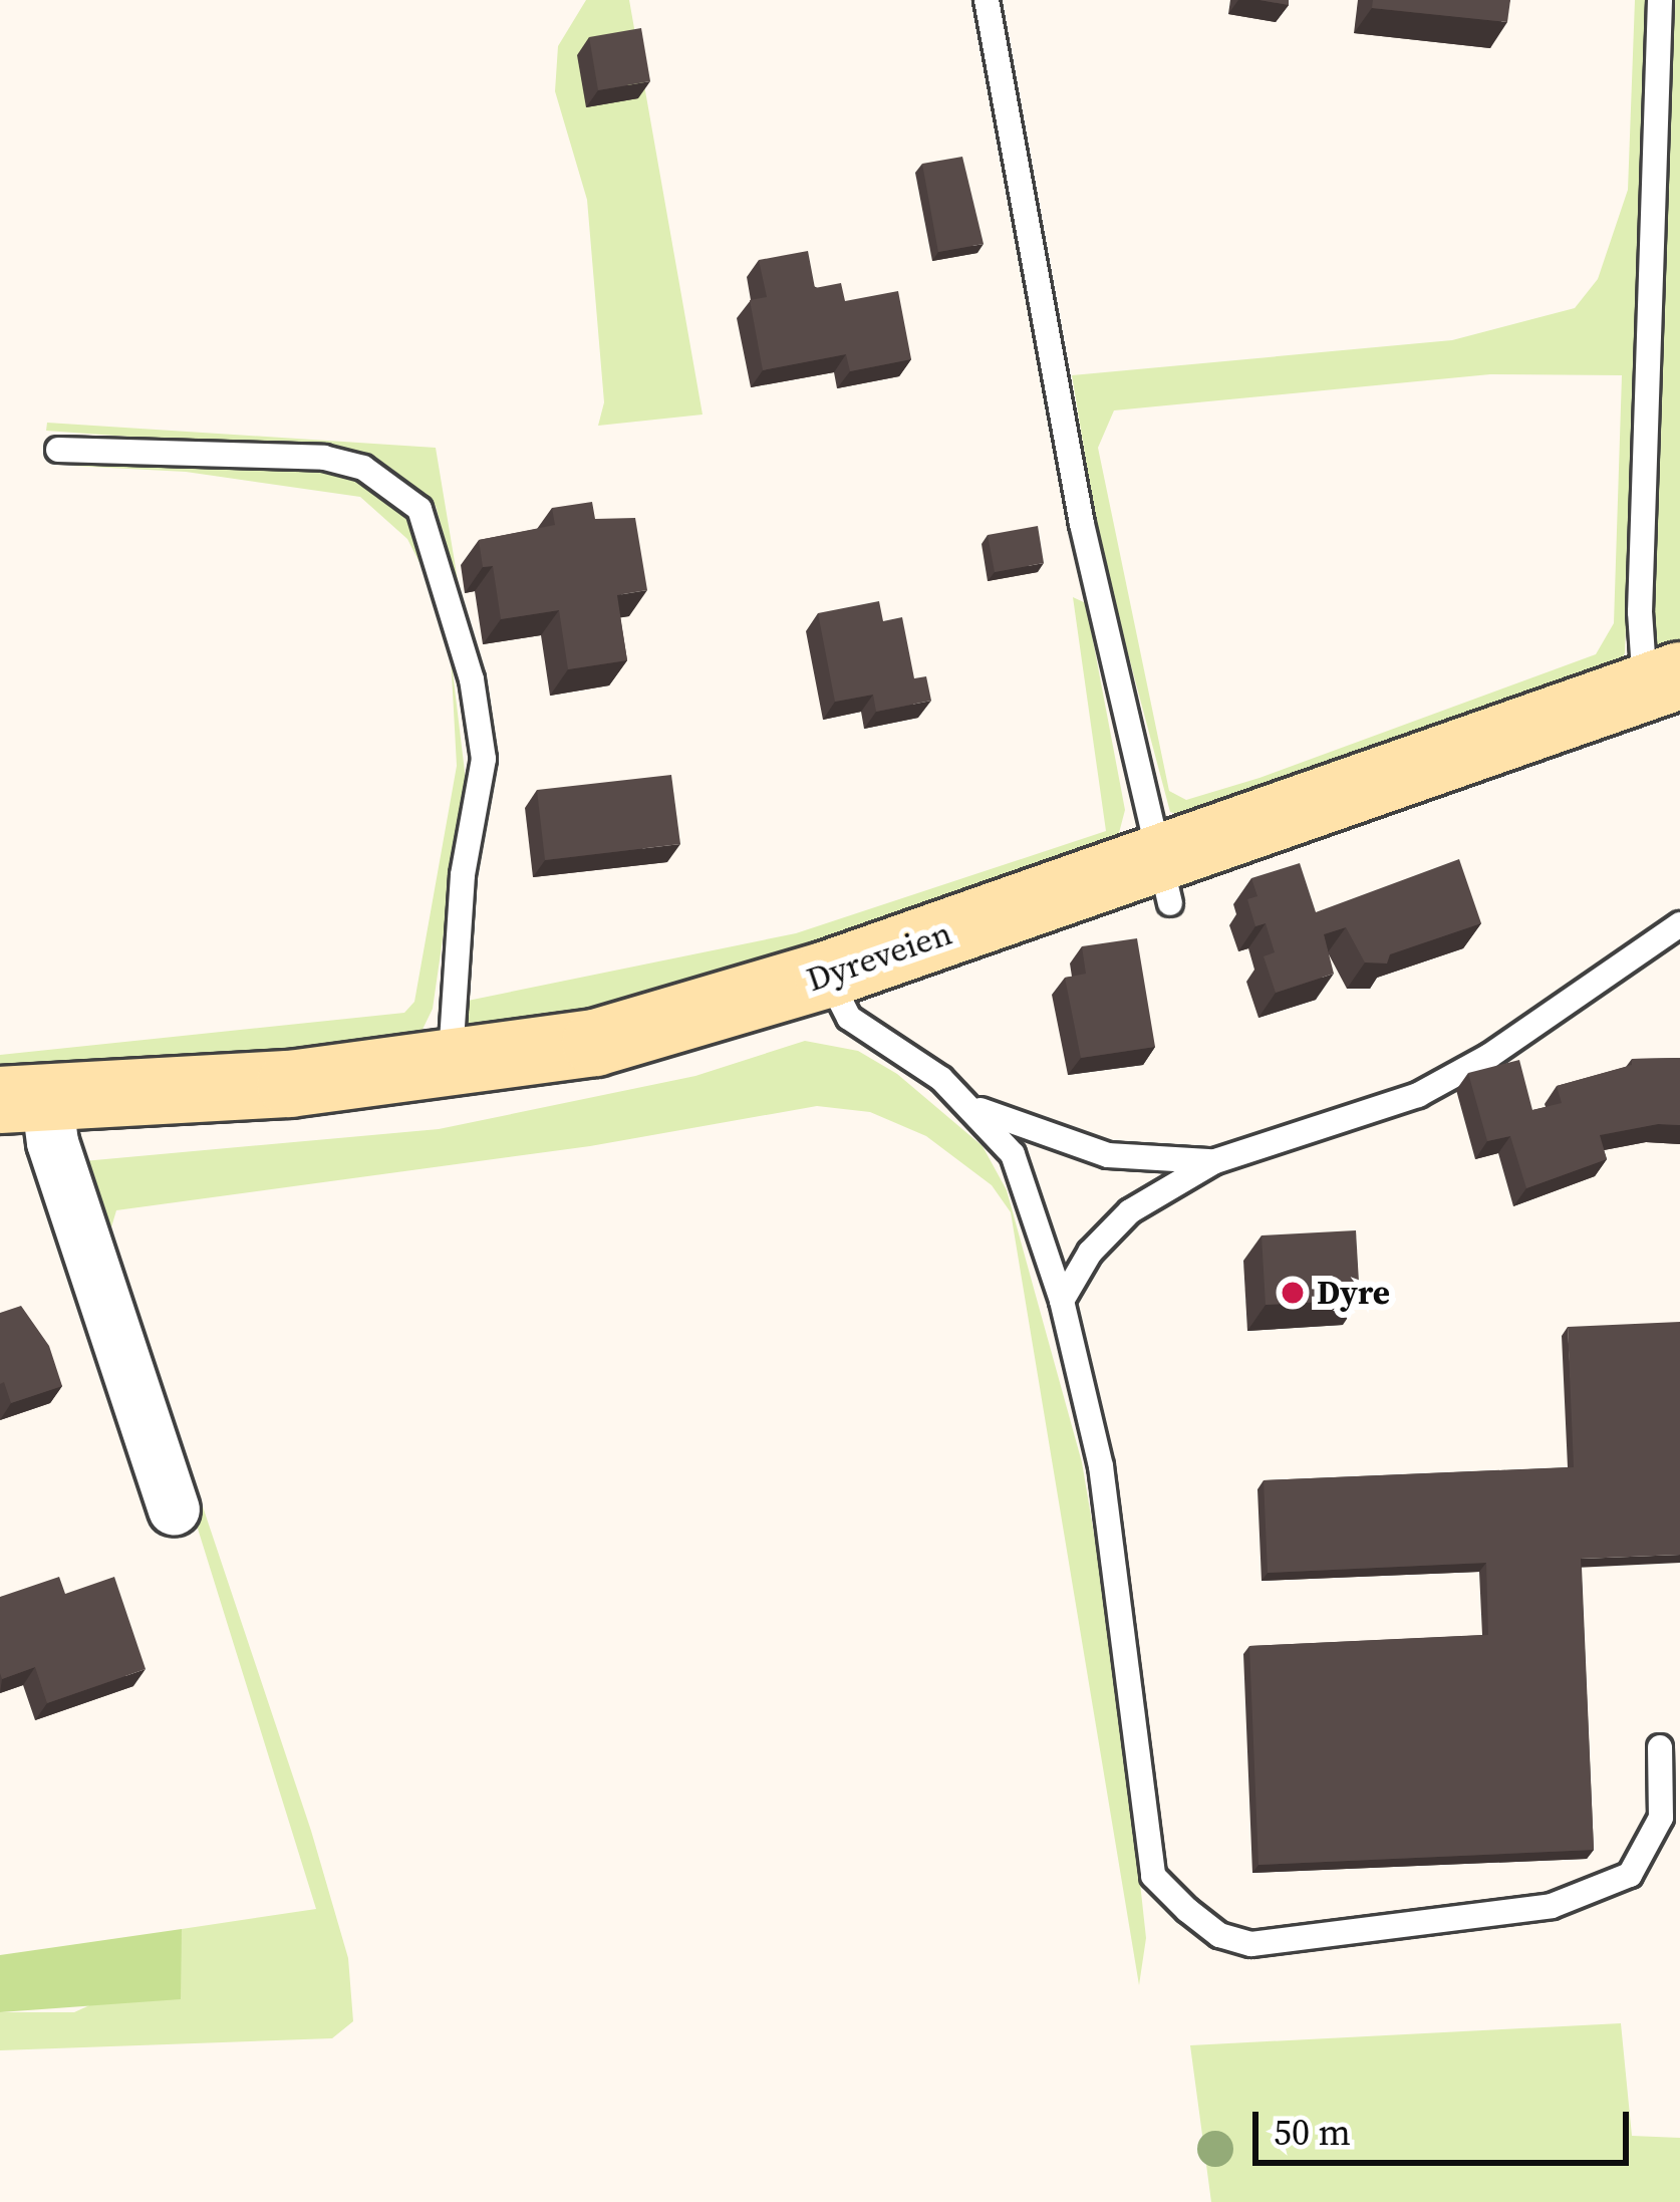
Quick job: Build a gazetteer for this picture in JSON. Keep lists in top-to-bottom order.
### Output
{
  "streets": {
    "main road": ["Dyreveien"]
  },
  "places": ["Dyre"],
  "scale_bar": "50 m"
}
